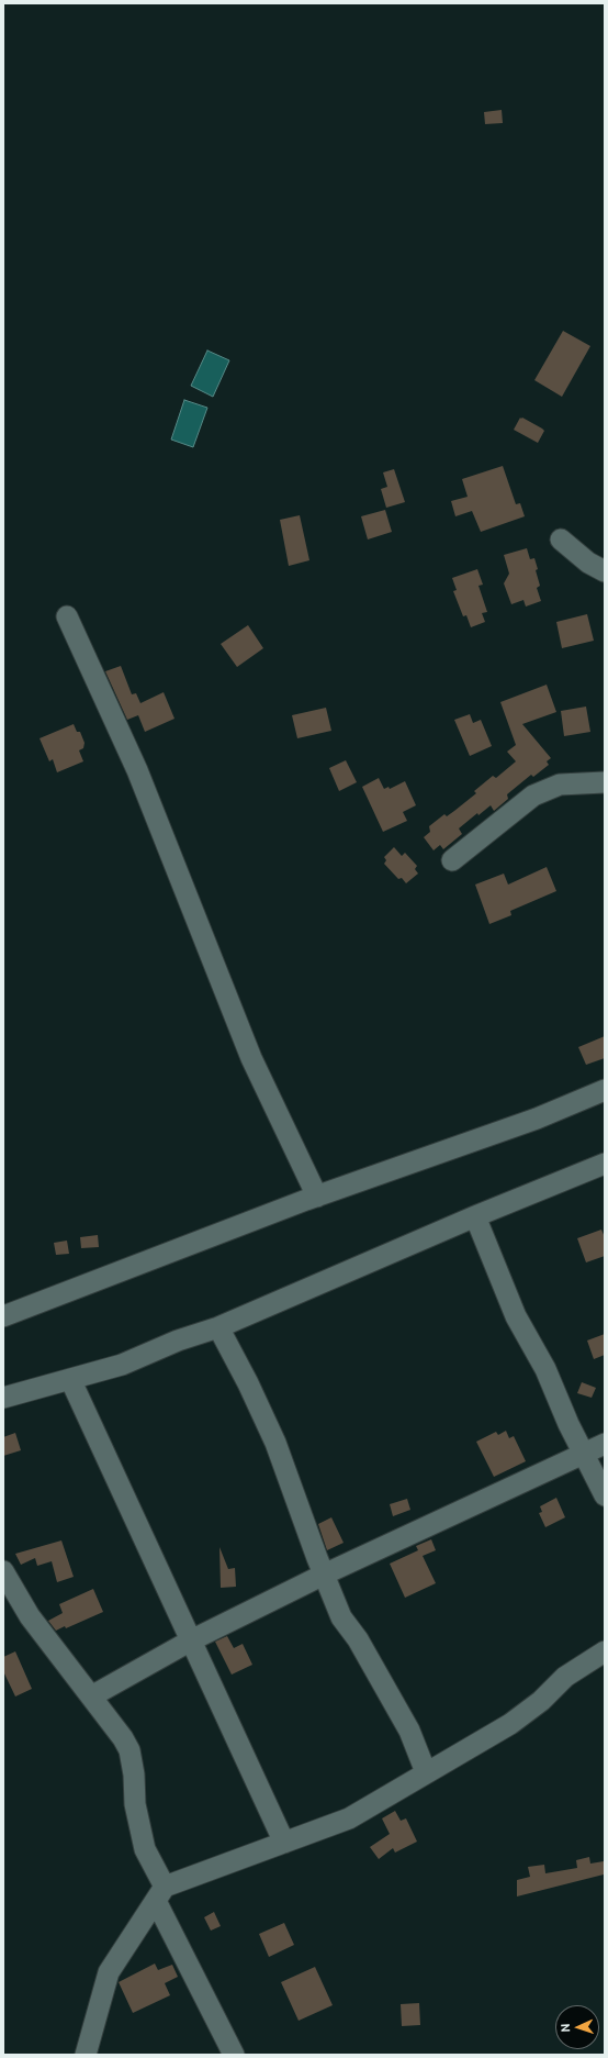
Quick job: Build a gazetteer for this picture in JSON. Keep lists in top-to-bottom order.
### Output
{
  "north": "left"
}
